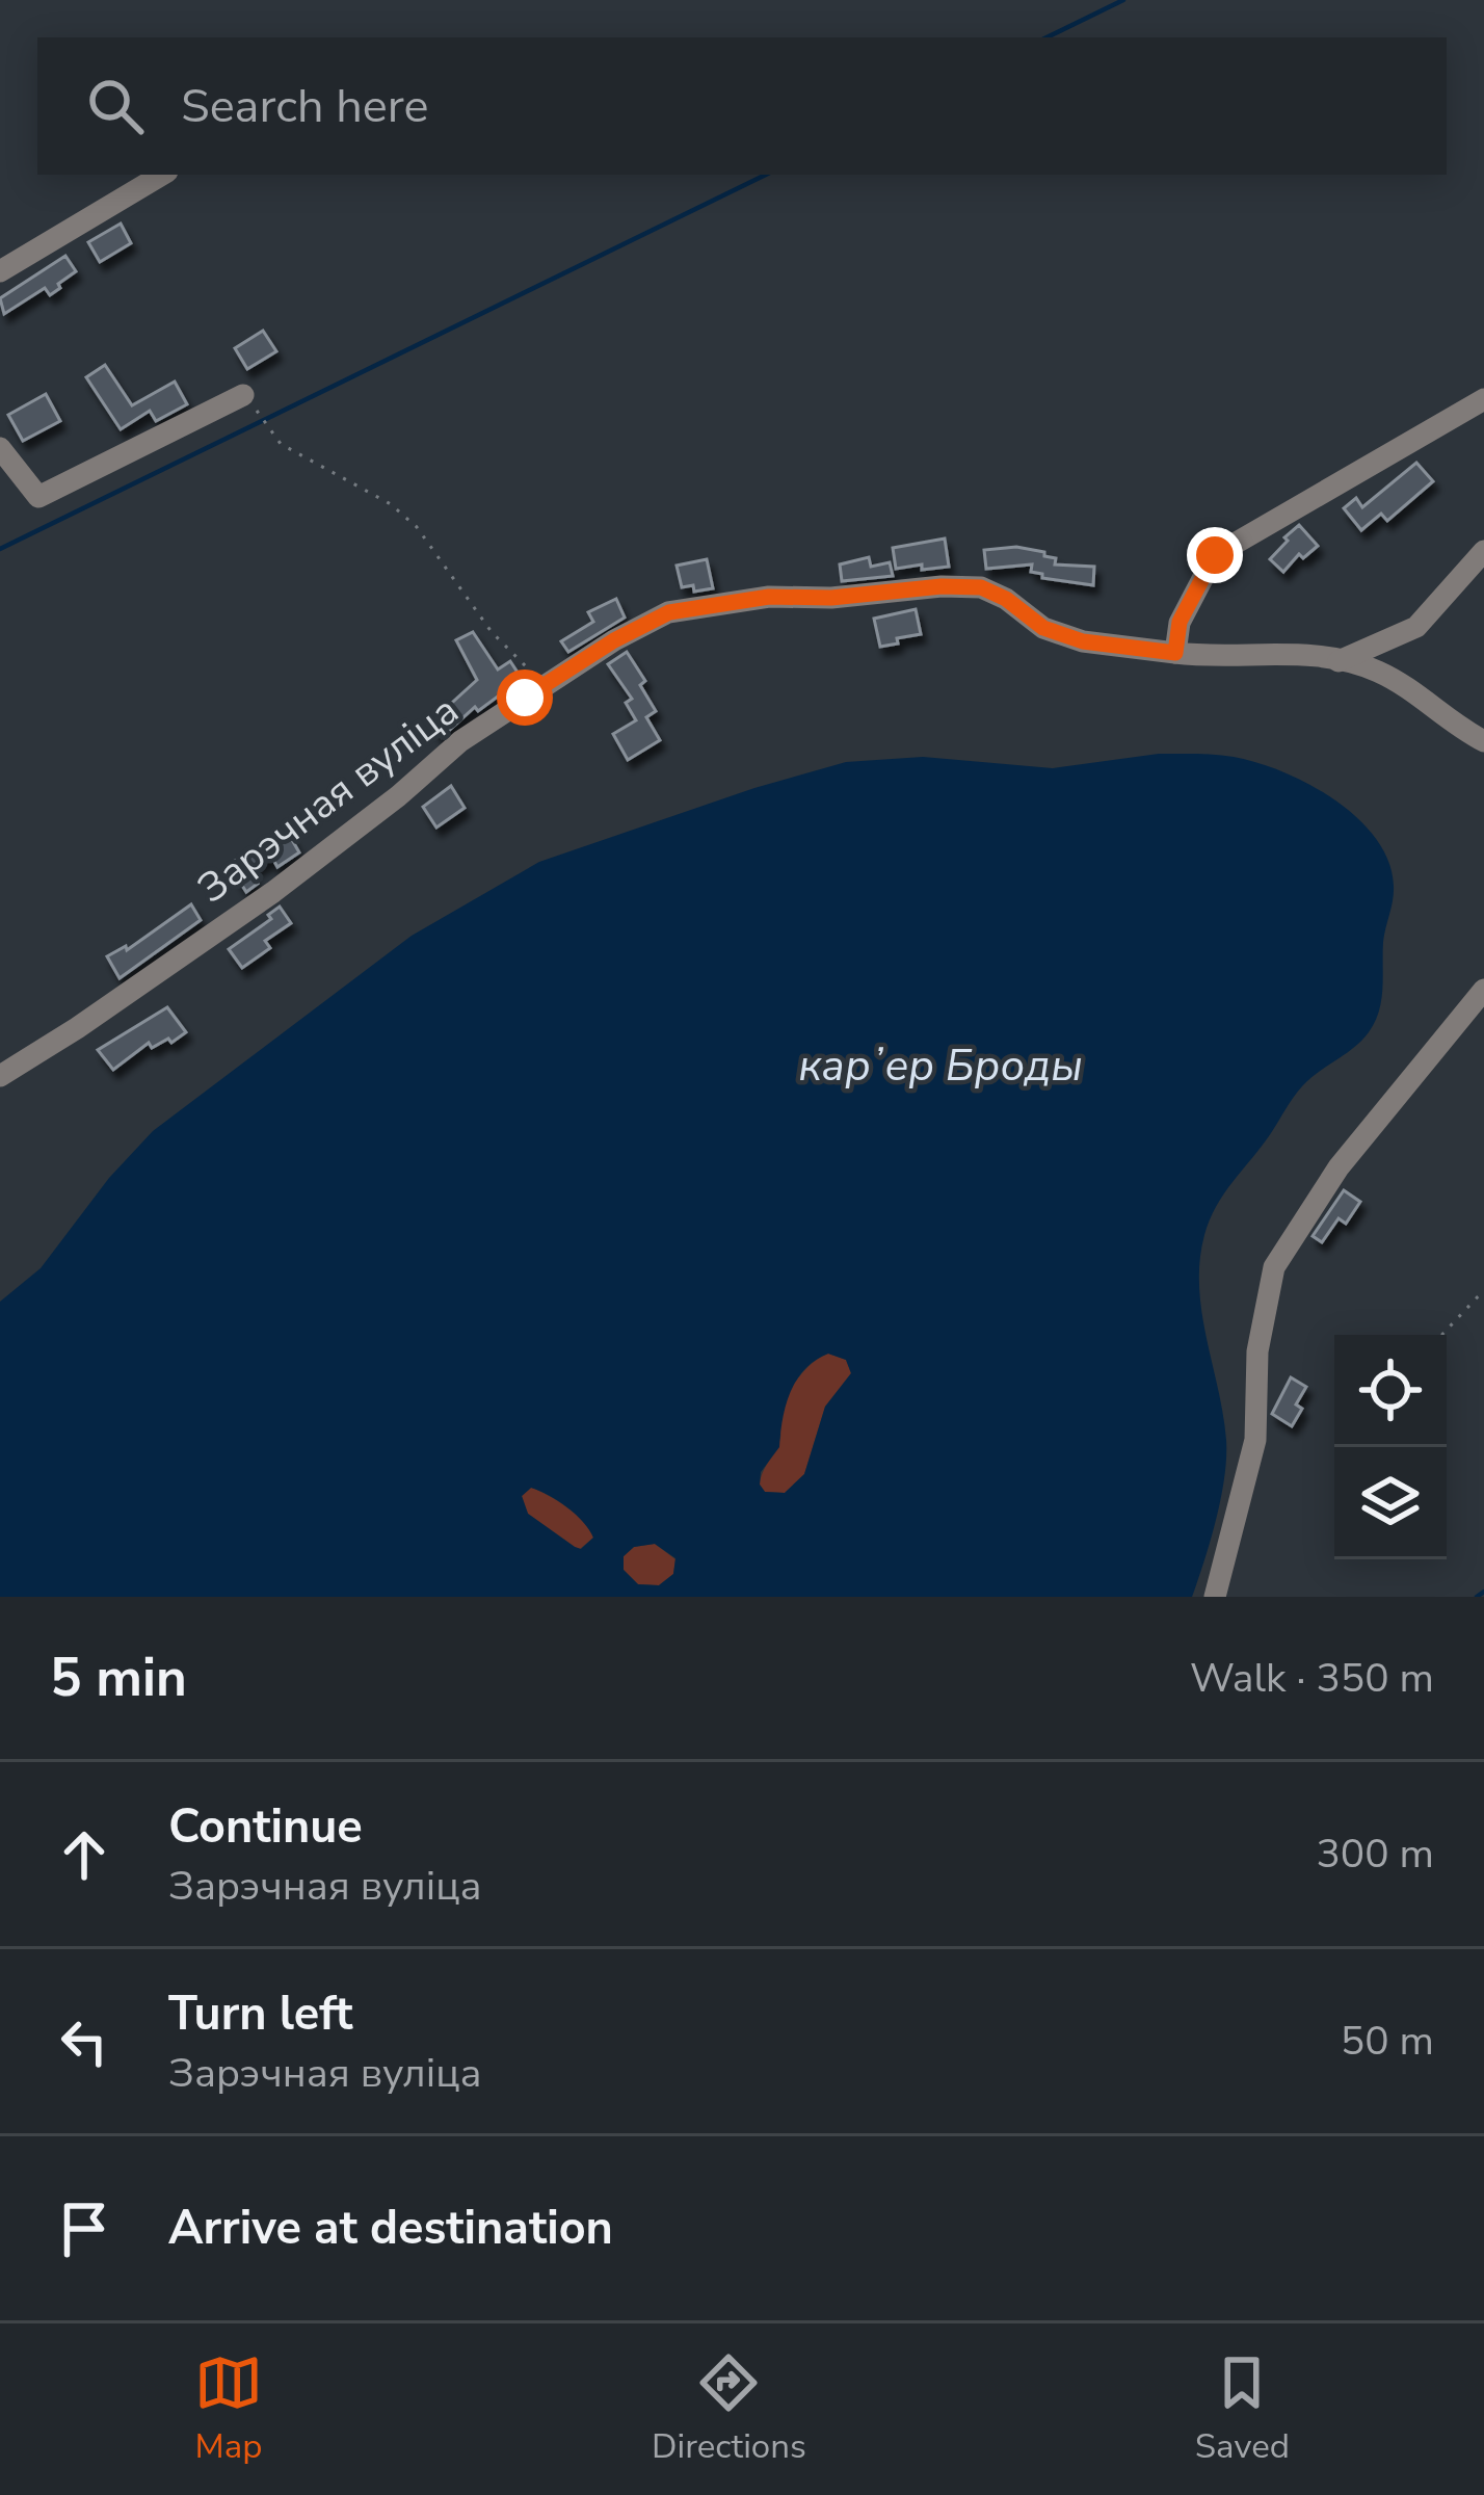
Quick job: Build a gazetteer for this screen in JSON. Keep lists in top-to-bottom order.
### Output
{
  "streets": {
    "street": ["Зарэчная вуліца"]
  },
  "water": ["карʼер Броды"],
  "page": {
    "search": "Search here",
    "heading": ["5 min", "Walk · 350 m"],
    "list": [
      ["Continue", "Зарэчная вуліца", "300 m"],
      ["Turn left", "Зарэчная вуліца", "50 m"],
      "Arrive at destination"
    ],
    "nav": ["Map", "Directions", "Saved"]
  }
}
